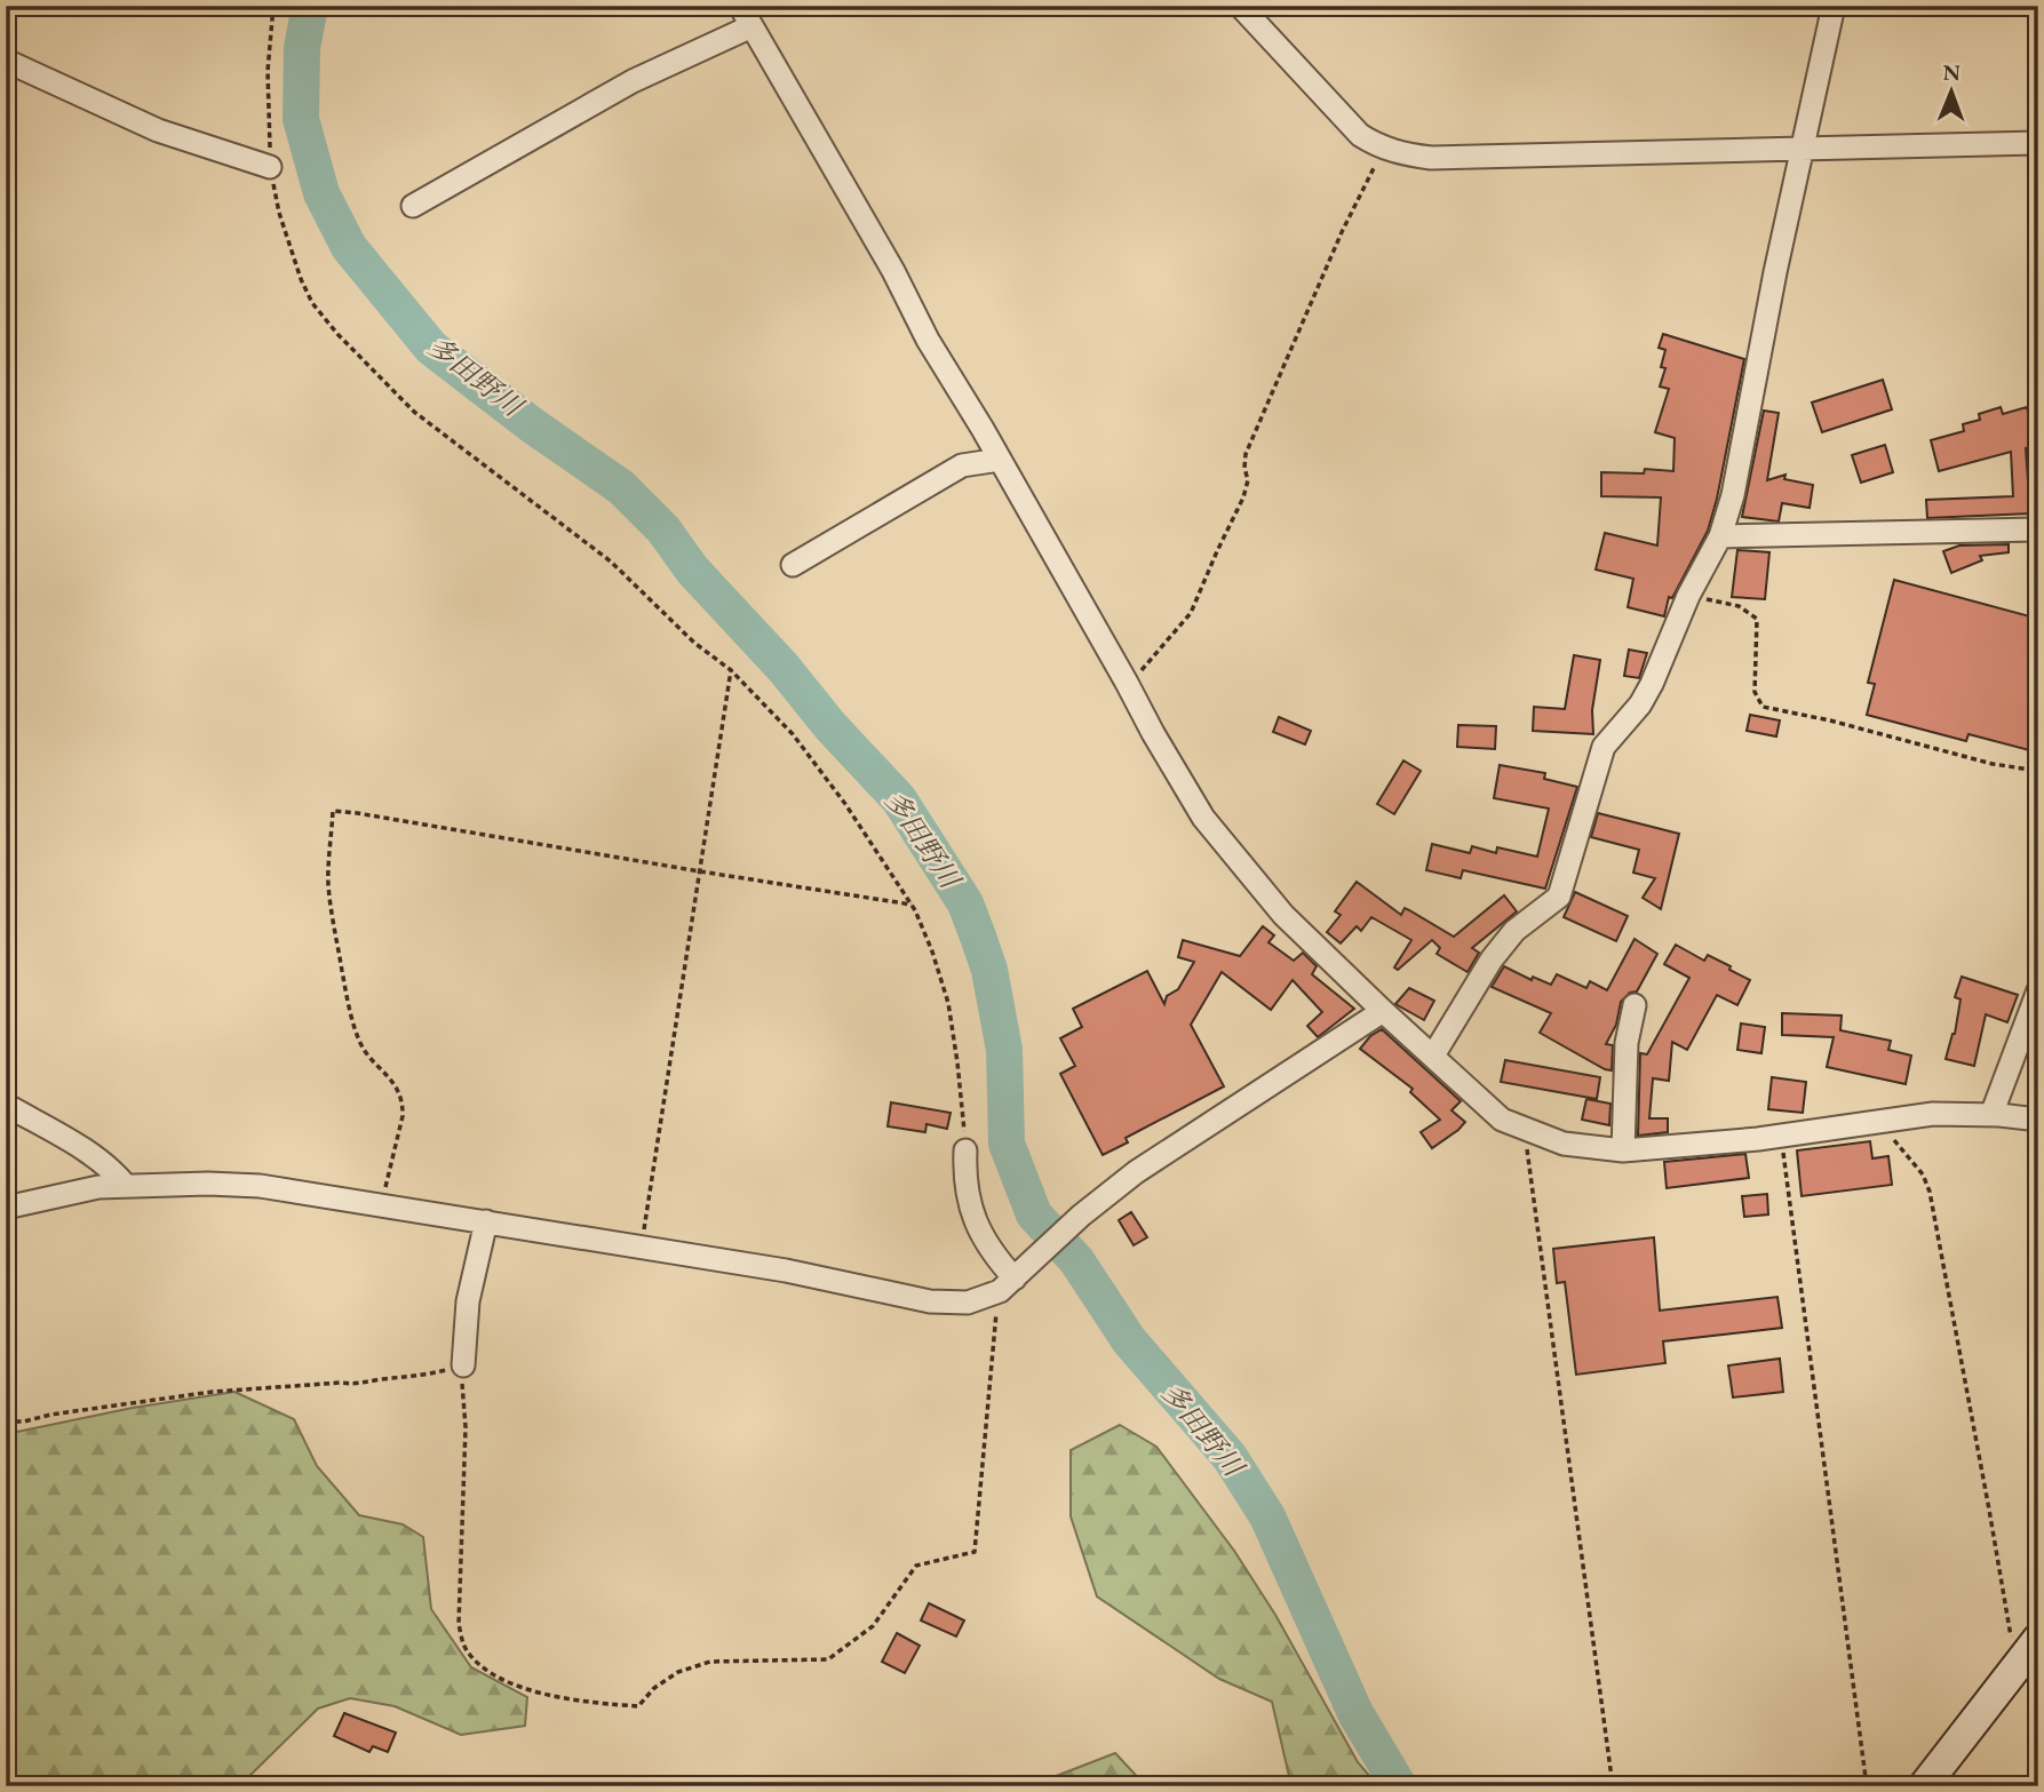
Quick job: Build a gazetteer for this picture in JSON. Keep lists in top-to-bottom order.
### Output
{
  "water": ["多田野川"],
  "north": "top"
}
